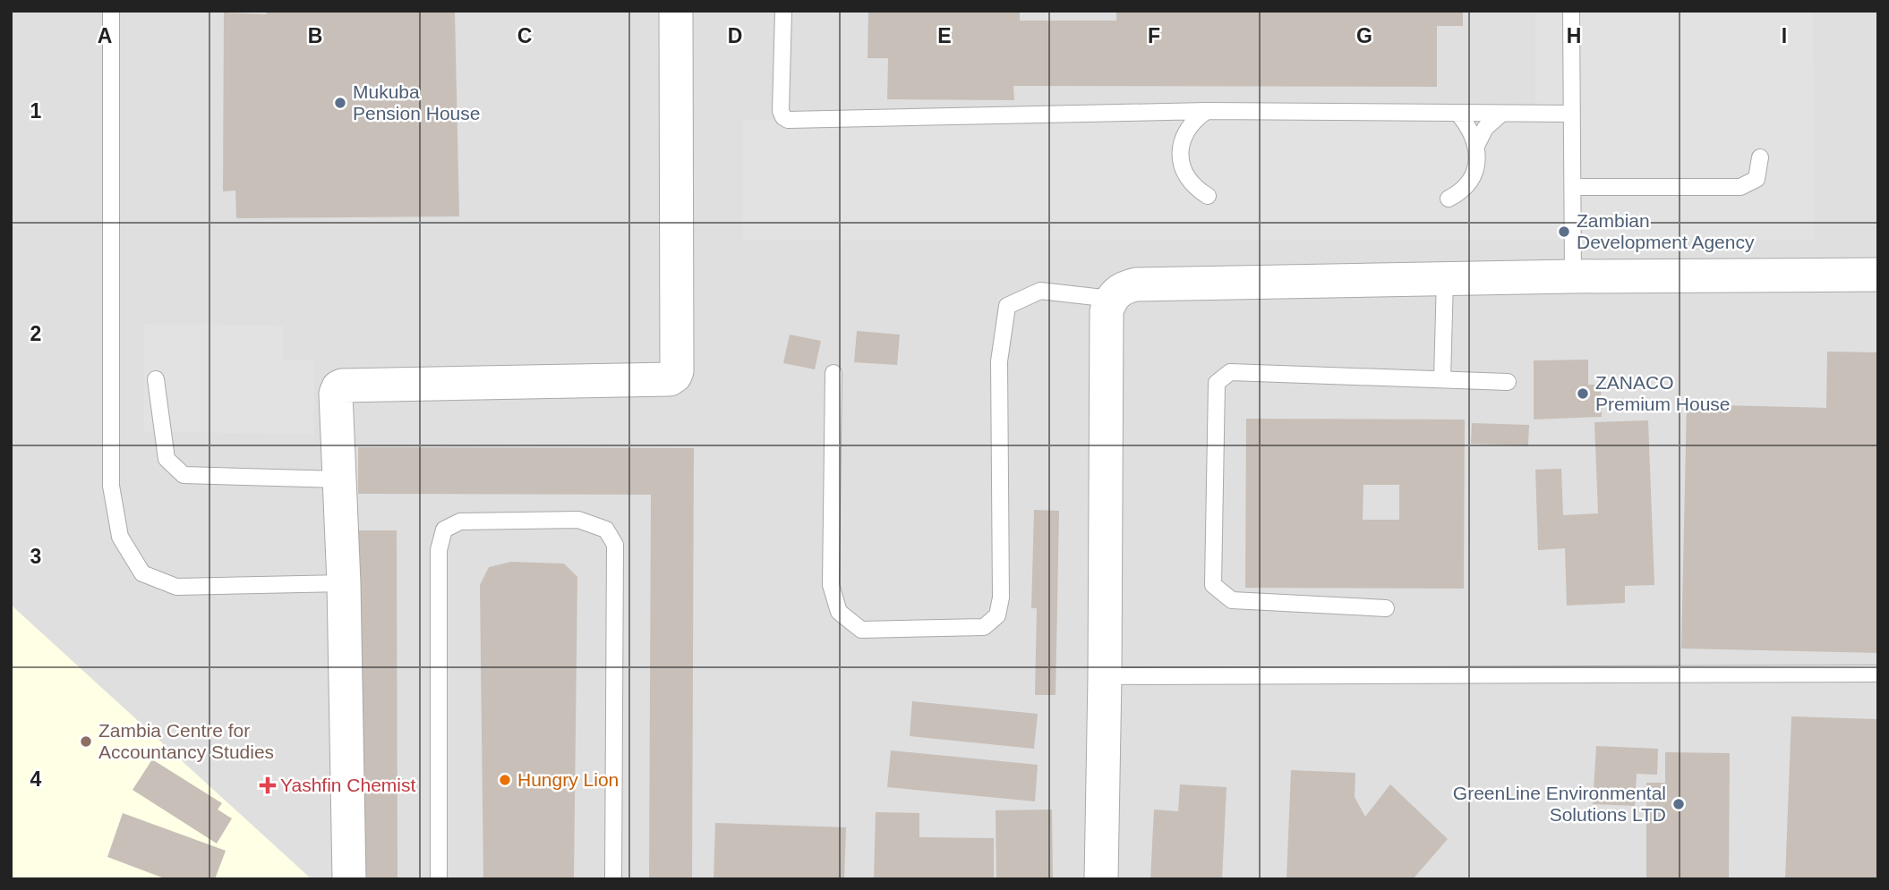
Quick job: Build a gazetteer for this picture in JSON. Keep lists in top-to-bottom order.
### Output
{
  "places": {
    "other": [
      "Mukuba Pension House",
      "Zambian Development Agency",
      "ZANACO Premium House",
      "Zambia Centre for Accountancy Studies",
      "Hungry Lion",
      "GreenLine Environmental Solutions LTD"
    ],
    "health": ["Yashfin Chemist"]
  },
  "grid": {
    "columns": [
      "A",
      "B",
      "C",
      "D",
      "E",
      "F",
      "G",
      "H",
      "I"
    ],
    "rows": [
      "1",
      "2",
      "3",
      "4"
    ]
  }
}
